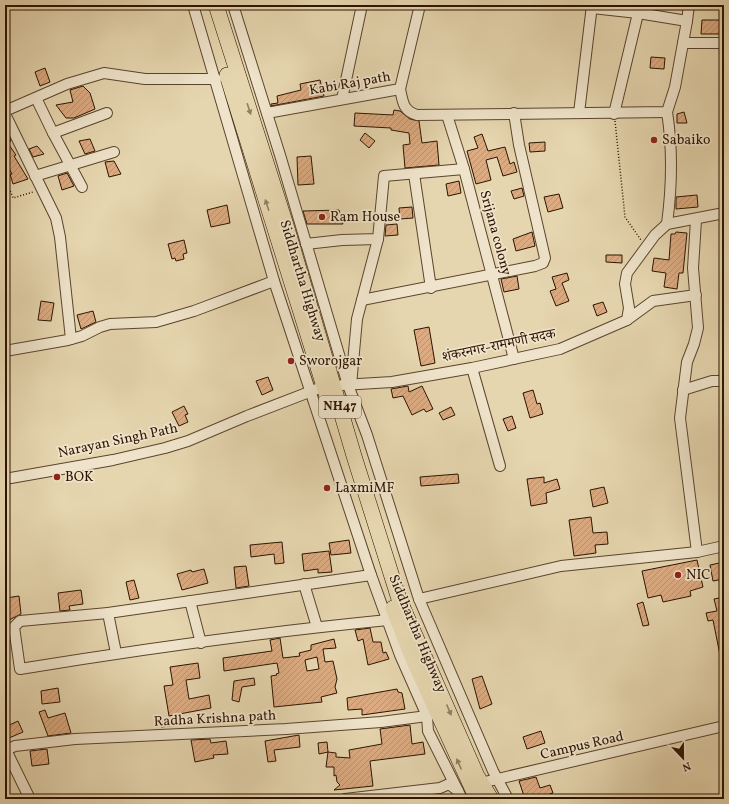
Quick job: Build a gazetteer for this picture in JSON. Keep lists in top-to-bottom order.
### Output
{
  "streets": {
    "highway": ["Siddhartha Highway", "NH47"],
    "street": [
      "Kabi Raj path",
      "Srijana colony",
      "शंकरनगर-राममणी सदक",
      "Narayan Singh Path",
      "Radha Krishna path",
      "Campus Road"
    ]
  },
  "crossings": [
    ["Srijana colony", "शंकरनगर-राममणी सदक"],
    ["Siddhartha Highway", "शंकरनगर-राममणी सदक"],
    ["Siddhartha Highway", "Narayan Singh Path"],
    ["Siddhartha Highway", "Campus Road"],
    ["शंकरनगर-राममणी सदक", "Narayan Singh Path"]
  ],
  "places": [
    "Sabaiko",
    "Ram House",
    "Sworojgar",
    "BOK",
    "LaxmiMF",
    "NIC"
  ],
  "north": "bottom"
}
